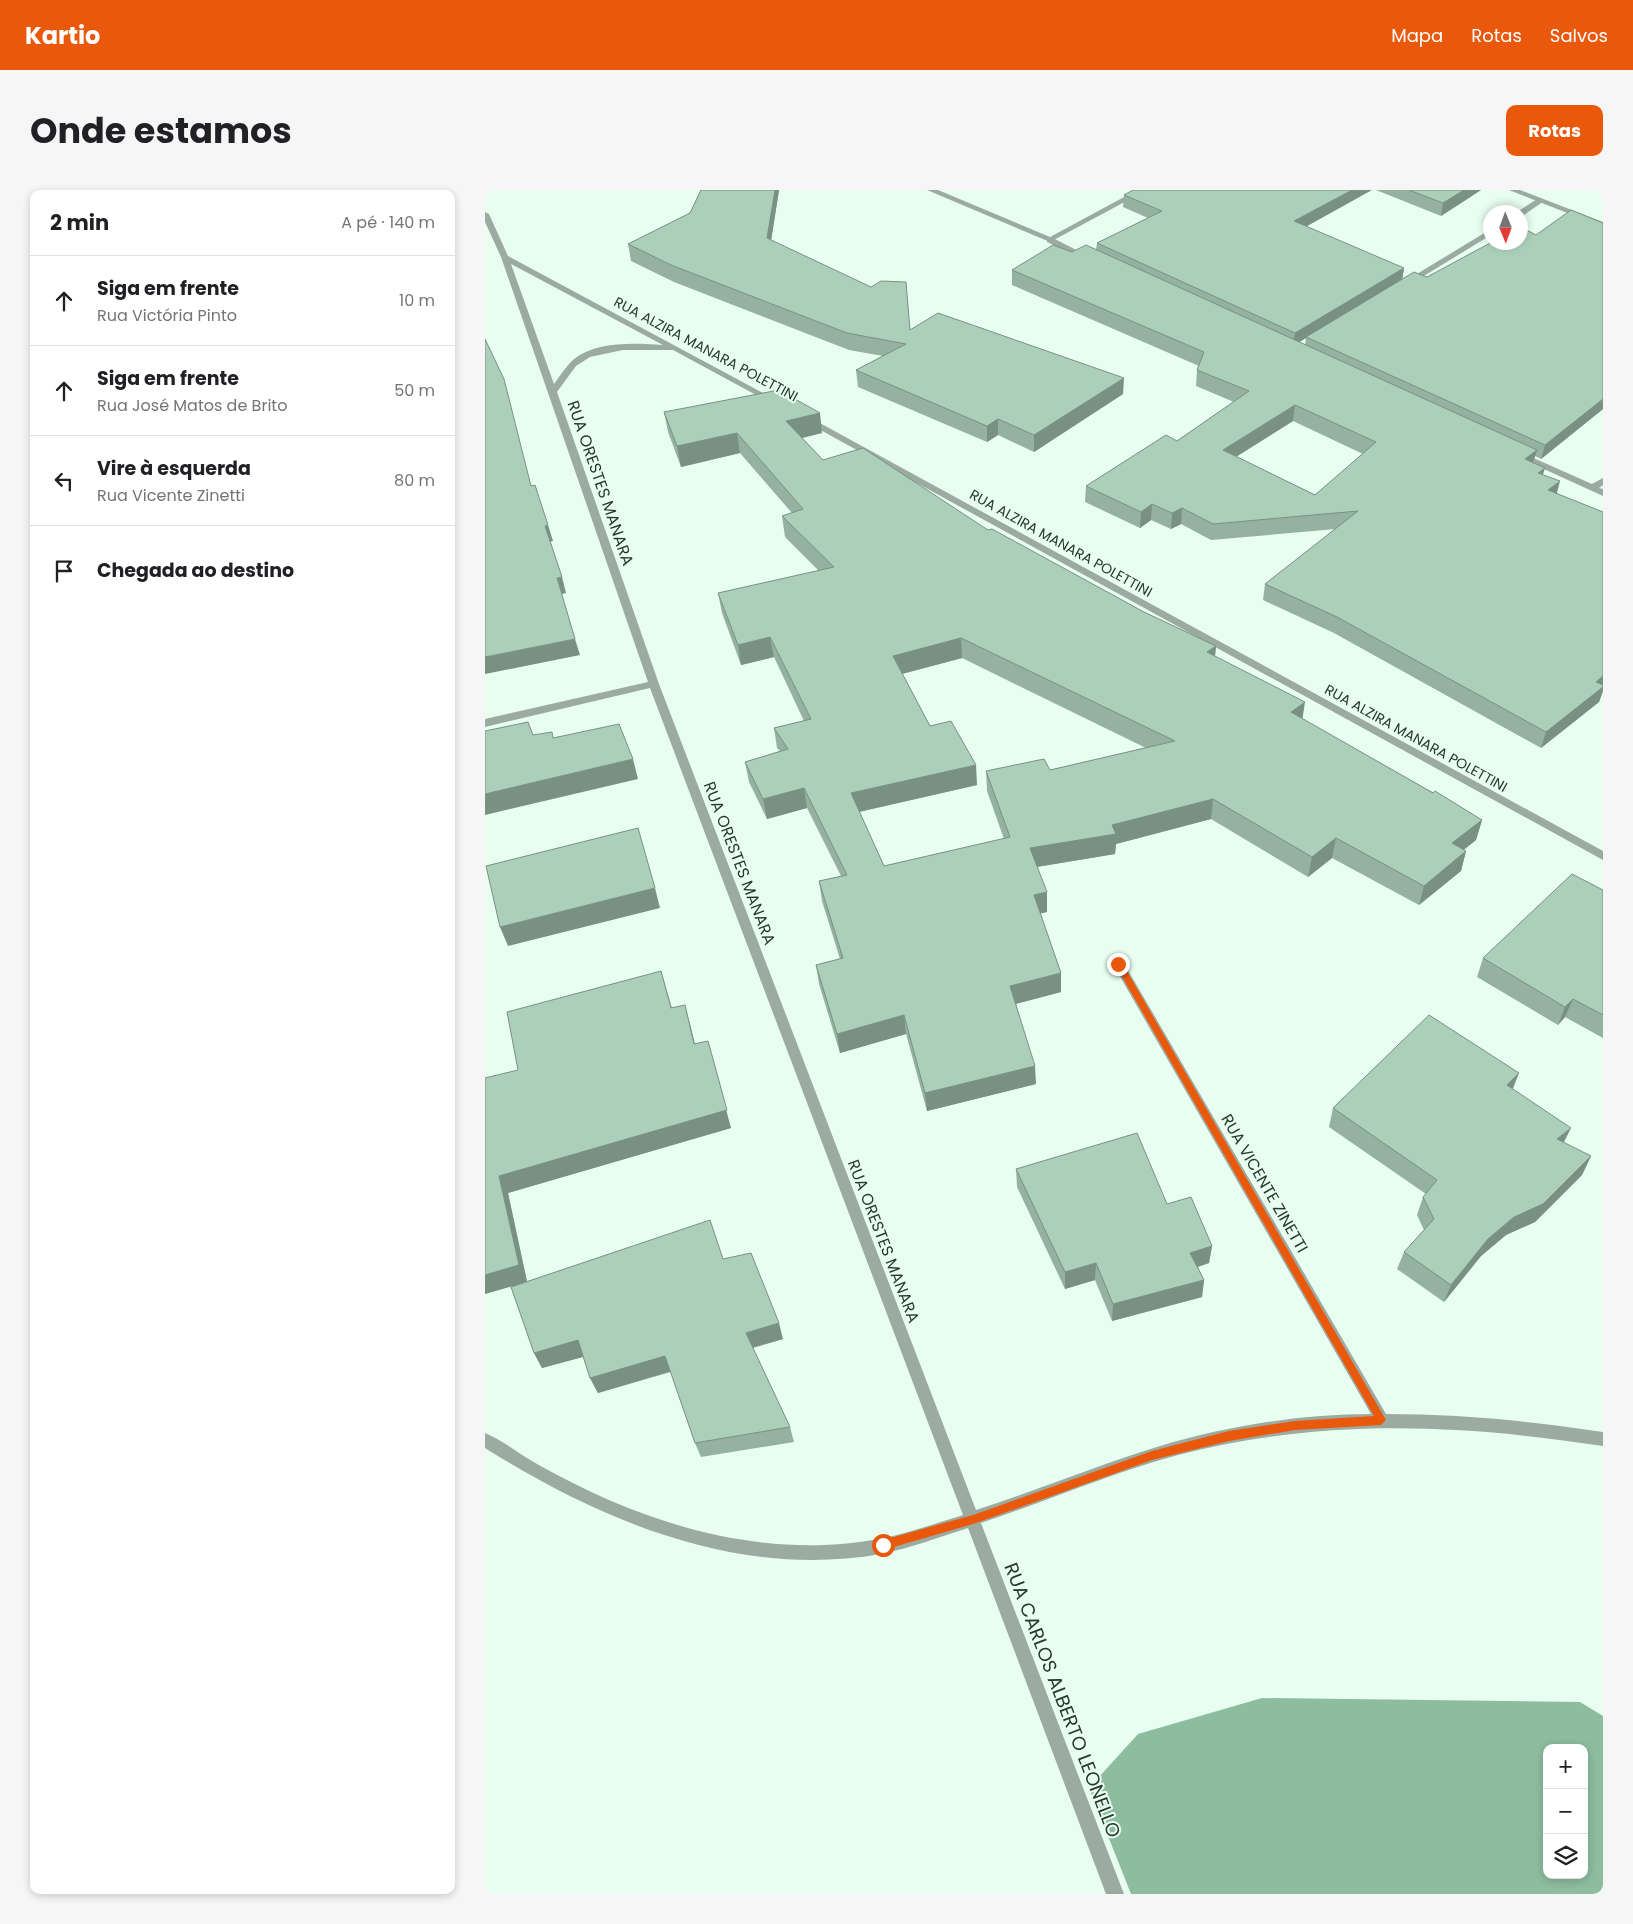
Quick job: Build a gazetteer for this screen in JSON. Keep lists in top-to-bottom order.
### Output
{
  "streets": {
    "street": [
      "RUA ALZIRA MANARA POLETTINI",
      "RUA ORESTES MANARA",
      "RUA VICENTE ZINETTI",
      "RUA CARLOS ALBERTO LEONELLO"
    ]
  },
  "crossings": [
    ["RUA ALZIRA MANARA POLETTINI", "RUA ORESTES MANARA"],
    ["RUA ORESTES MANARA", "RUA CARLOS ALBERTO LEONELLO"]
  ],
  "north": "bottom",
  "page": {
    "header": "Kartio",
    "nav": ["Mapa", "Rotas", "Salvos"],
    "title": "Onde estamos",
    "buttons": "Rotas",
    "heading": ["2 min", "A pé · 140 m"],
    "list": [
      ["Siga em frente", "Rua Victória Pinto", "10 m"],
      ["Siga em frente", "Rua José Matos de Brito", "50 m"],
      ["Vire à esquerda", "Rua Vicente Zinetti", "80 m"],
      "Chegada ao destino"
    ],
    "map_buttons": ["+", "−"]
  }
}
